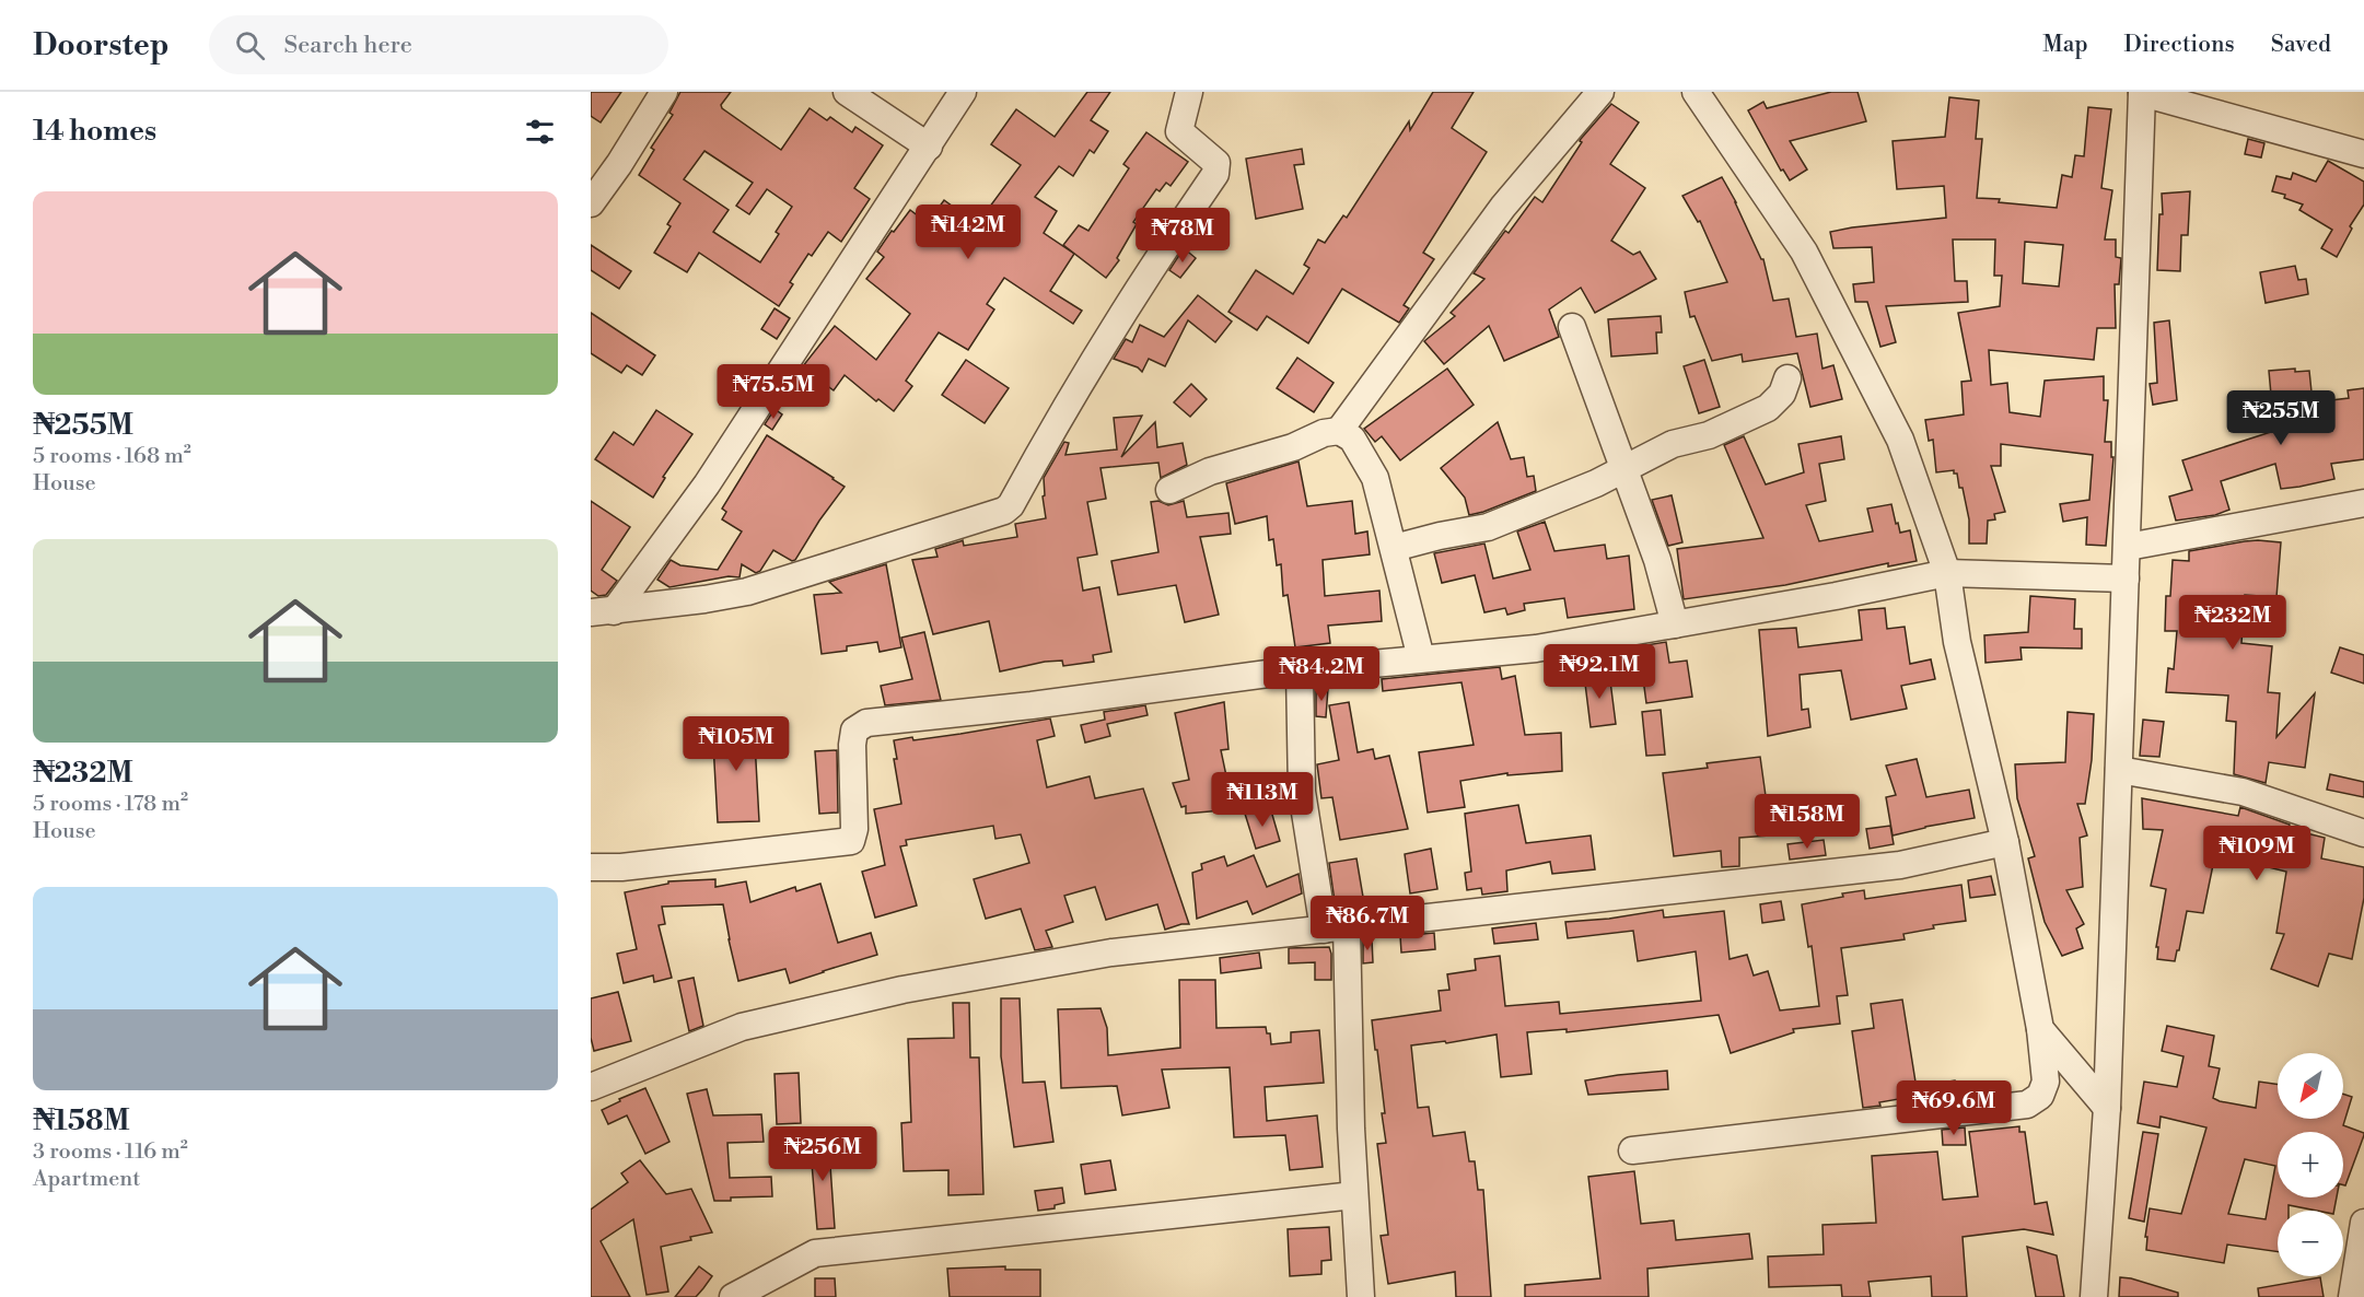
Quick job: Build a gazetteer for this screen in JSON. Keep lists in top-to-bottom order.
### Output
{
  "north": "bottom left",
  "page": {
    "header": "Doorstep",
    "search": "Search here",
    "nav": ["Map", "Directions", "Saved"],
    "heading": "14 homes",
    "list": [
      {
        "name": "₦255M",
        "note": "5 rooms · 168 m² · House"
      },
      {
        "name": "₦232M",
        "note": "5 rooms · 178 m² · House"
      },
      {
        "name": "₦158M",
        "note": "3 rooms · 116 m² · Apartment"
      }
    ],
    "price": [
      "₦142M",
      "₦78M",
      "₦75.5M",
      "₦255M",
      "₦232M",
      "₦92.1M",
      "₦84.2M",
      "₦105M",
      "₦113M",
      "₦158M",
      "₦109M",
      "₦86.7M",
      "₦69.6M",
      "₦256M"
    ],
    "map_buttons": ["+", "−"]
  }
}
